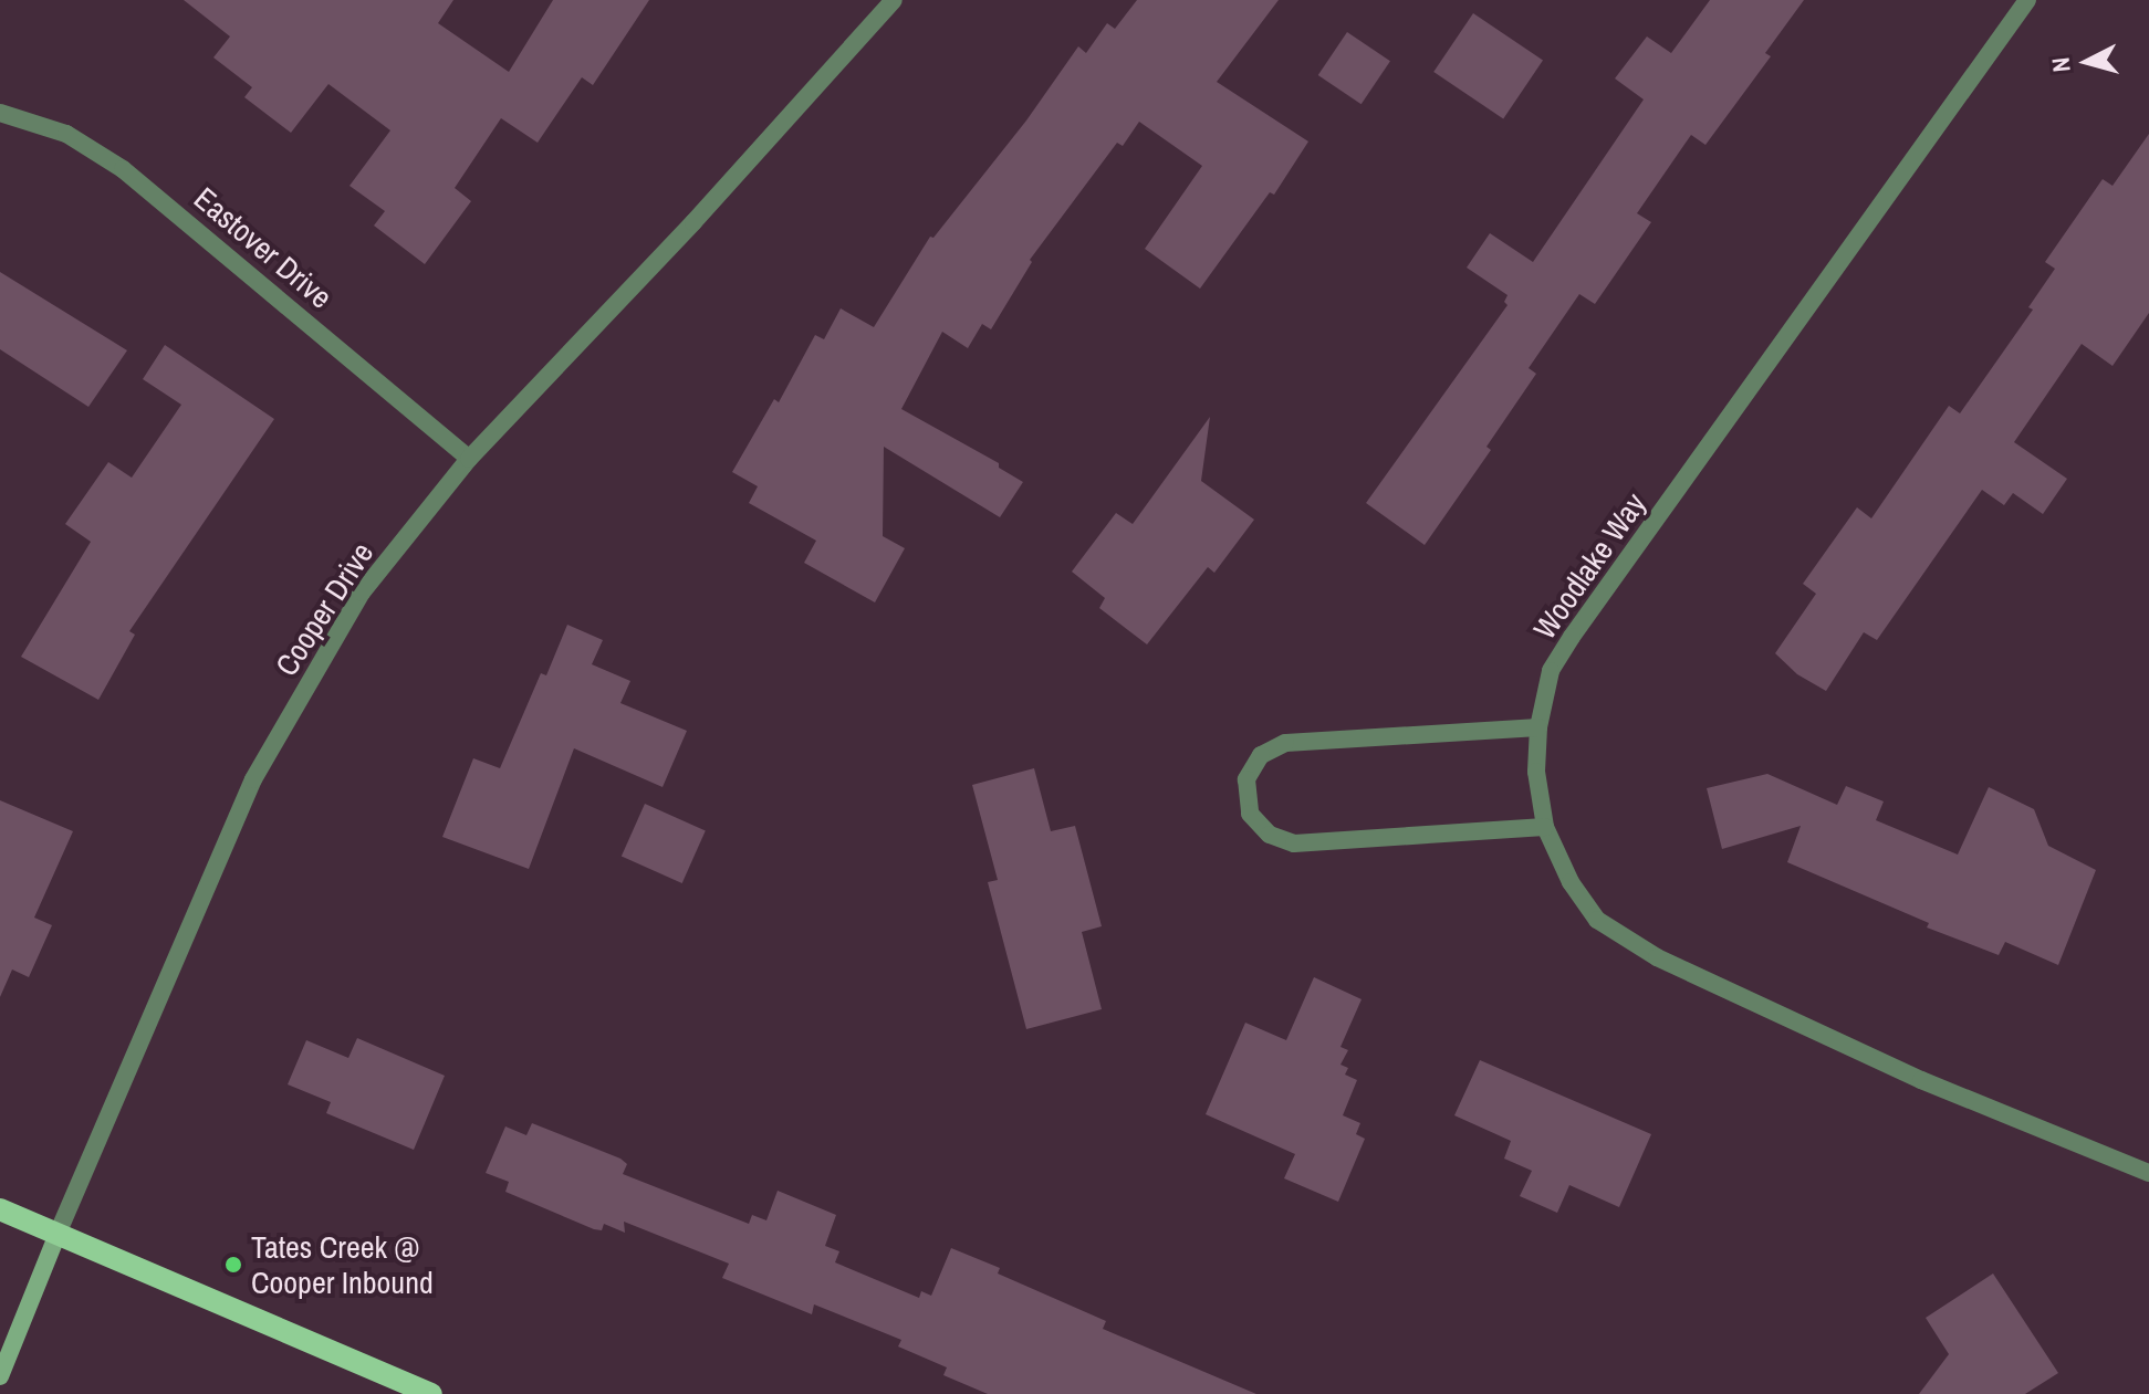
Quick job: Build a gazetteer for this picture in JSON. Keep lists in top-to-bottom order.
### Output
{
  "streets": {
    "main road": ["Cooper Drive"],
    "street": ["Eastover Drive", "Woodlake Way"]
  },
  "crossings": [
    ["Eastover Drive", "Cooper Drive"]
  ],
  "places": ["Tates Creek @ Cooper Inbound"],
  "north": "left"
}
